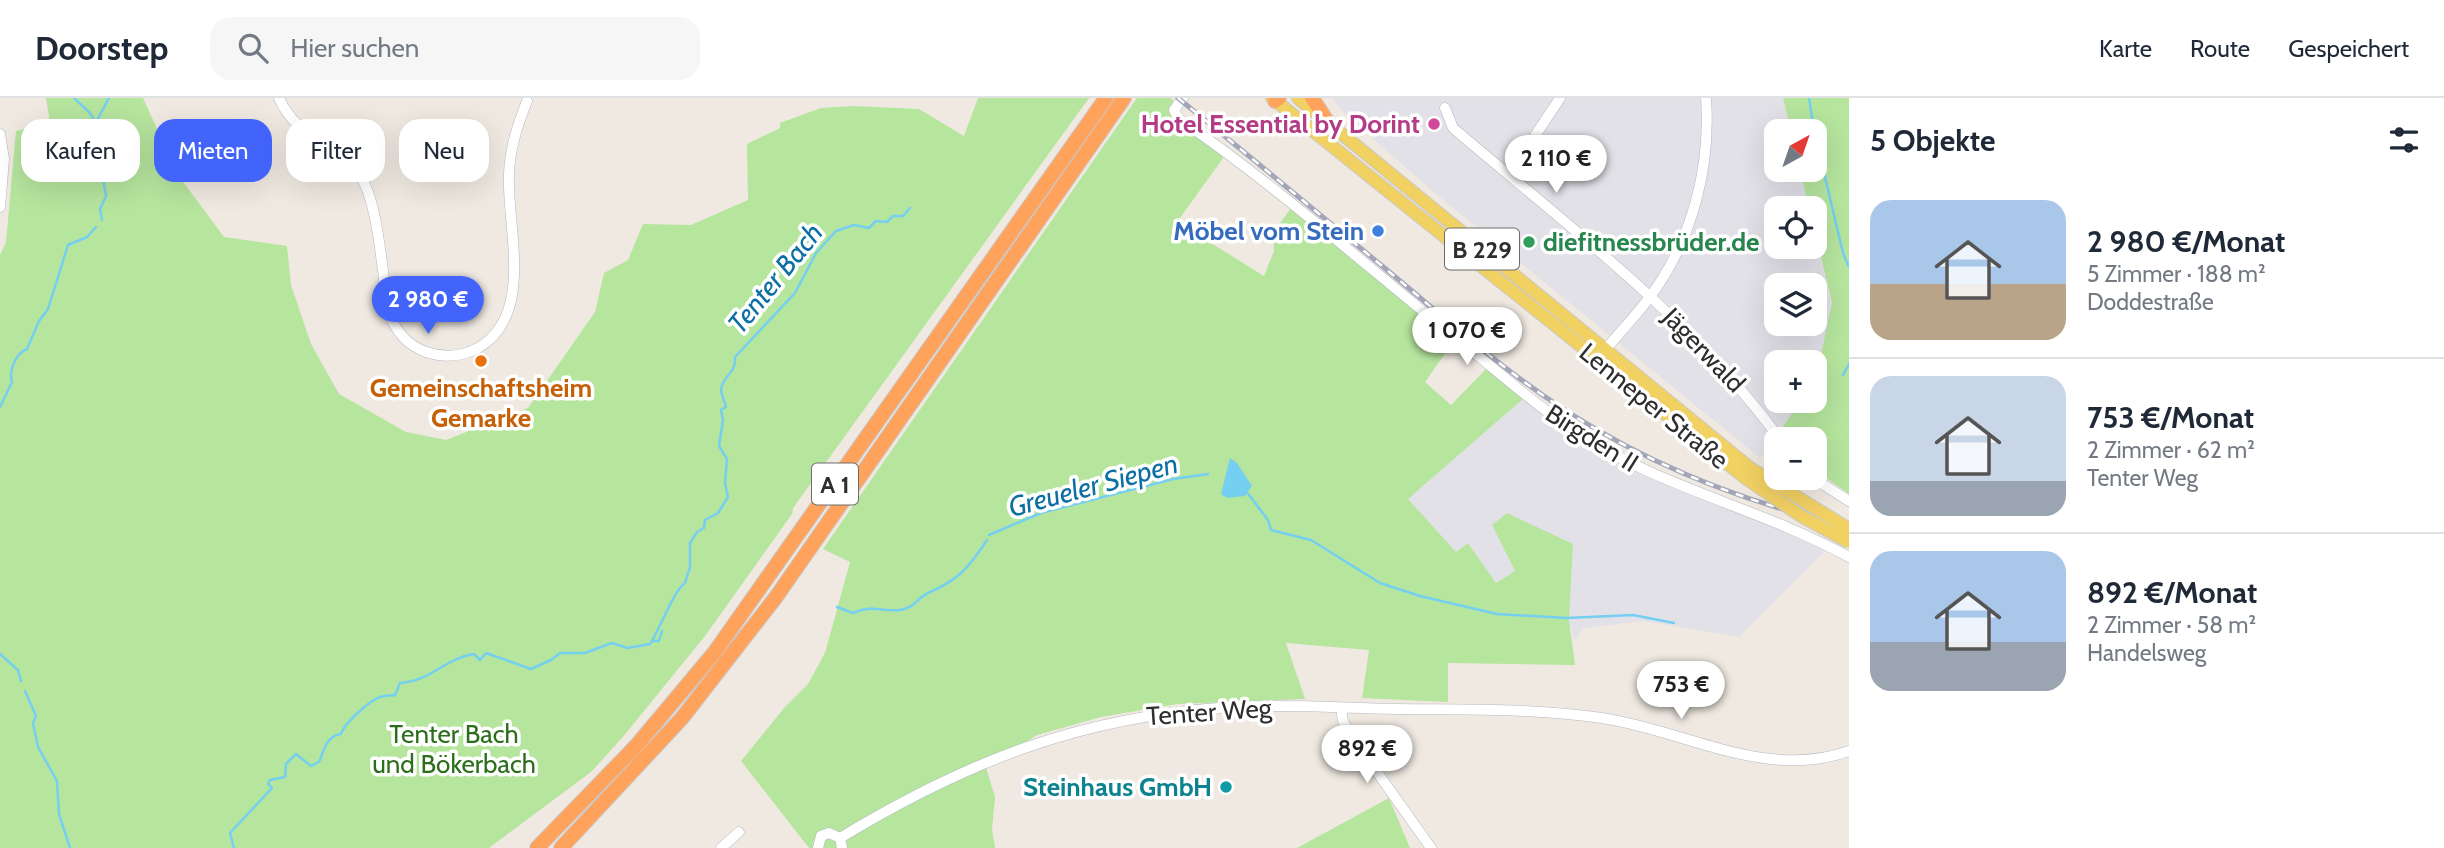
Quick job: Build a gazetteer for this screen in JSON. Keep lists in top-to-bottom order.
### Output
{
  "streets": {
    "highway": ["A 1"],
    "main road": ["B 229", "Lenneper Straße"],
    "street": ["Jägerwald", "Birgden II", "Tenter Weg"]
  },
  "crossings": [
    ["Jägerwald", "Lenneper Straße"]
  ],
  "water": ["Tenter Bach", "Greueler Siepen"],
  "parks": ["Tenter Bach und Bökerbach"],
  "places": [
    "Hotel Essential by Dorint",
    "Möbel vom Stein",
    "diefitnessbrüder.de",
    "Gemeinschaftsheim Gemarke",
    "Steinhaus GmbH"
  ],
  "north": "top right",
  "page": {
    "header": "Doorstep",
    "search": "Hier suchen",
    "nav": ["Karte", "Route", "Gespeichert"],
    "heading": "5 Objekte",
    "map_buttons": ["+", "−"],
    "chip": [
      "Kaufen",
      "Mieten",
      "Filter",
      "Neu"
    ],
    "price": [
      "2 110 €",
      "2 980 €",
      "1 070 €",
      "753 €",
      "892 €"
    ],
    "list": [
      {
        "name": "2 980 €/Monat",
        "note": "5 Zimmer · 188 m² · Doddestraße"
      },
      {
        "name": "753 €/Monat",
        "note": "2 Zimmer · 62 m² · Tenter Weg"
      },
      {
        "name": "892 €/Monat",
        "note": "2 Zimmer · 58 m² · Handelsweg"
      }
    ]
  }
}
